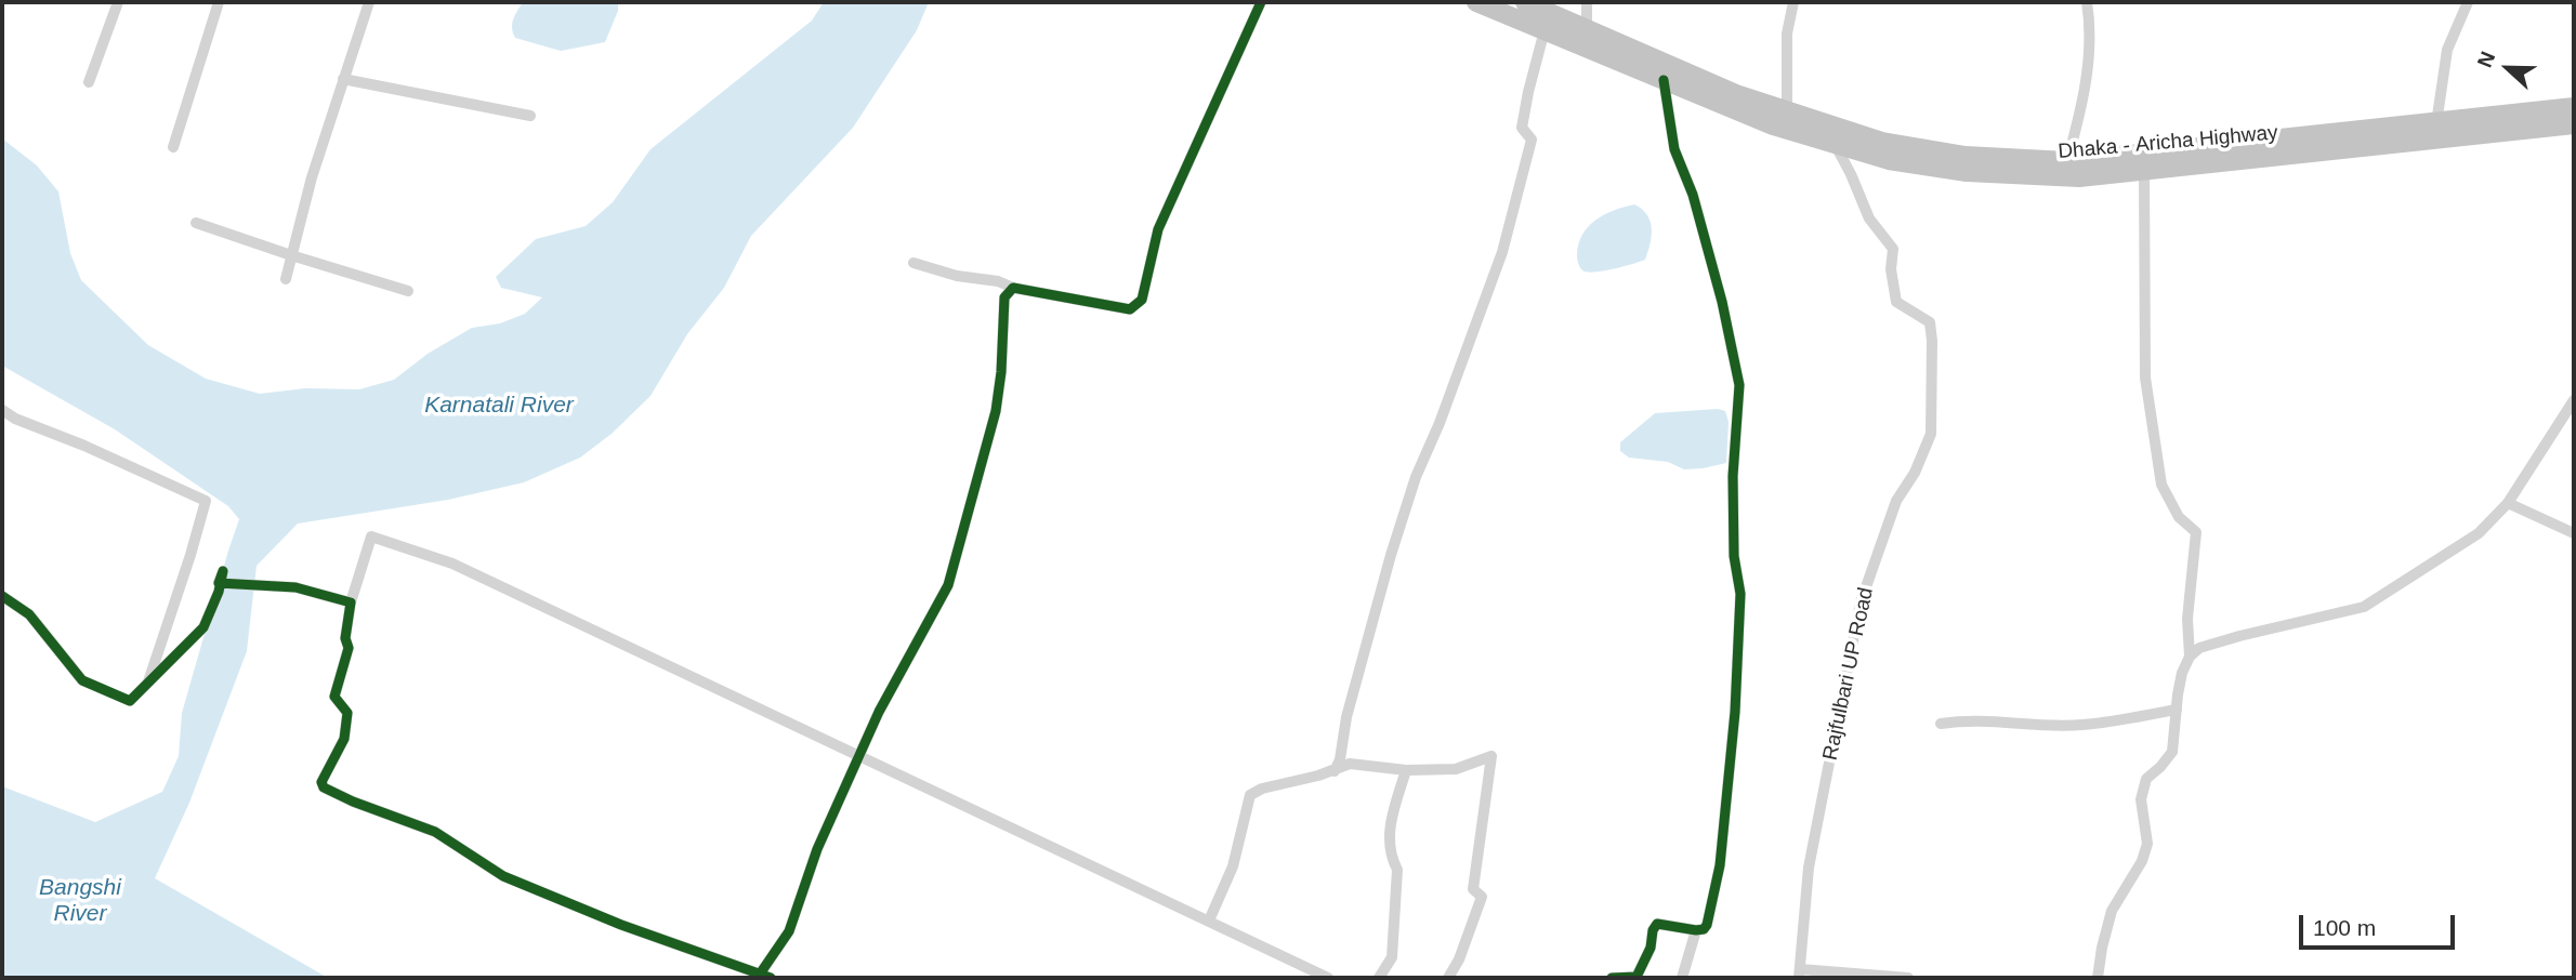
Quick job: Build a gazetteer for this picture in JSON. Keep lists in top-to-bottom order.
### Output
{
  "streets": {
    "highway": ["Dhaka - Aricha Highway"],
    "street": ["Rajfulbari UP Road"]
  },
  "crossings": [
    ["Dhaka - Aricha Highway", "Rajfulbari UP Road"]
  ],
  "water": ["Karnatali River", "Bangshi River"],
  "scale_bar": "100 m",
  "north": "left"
}
